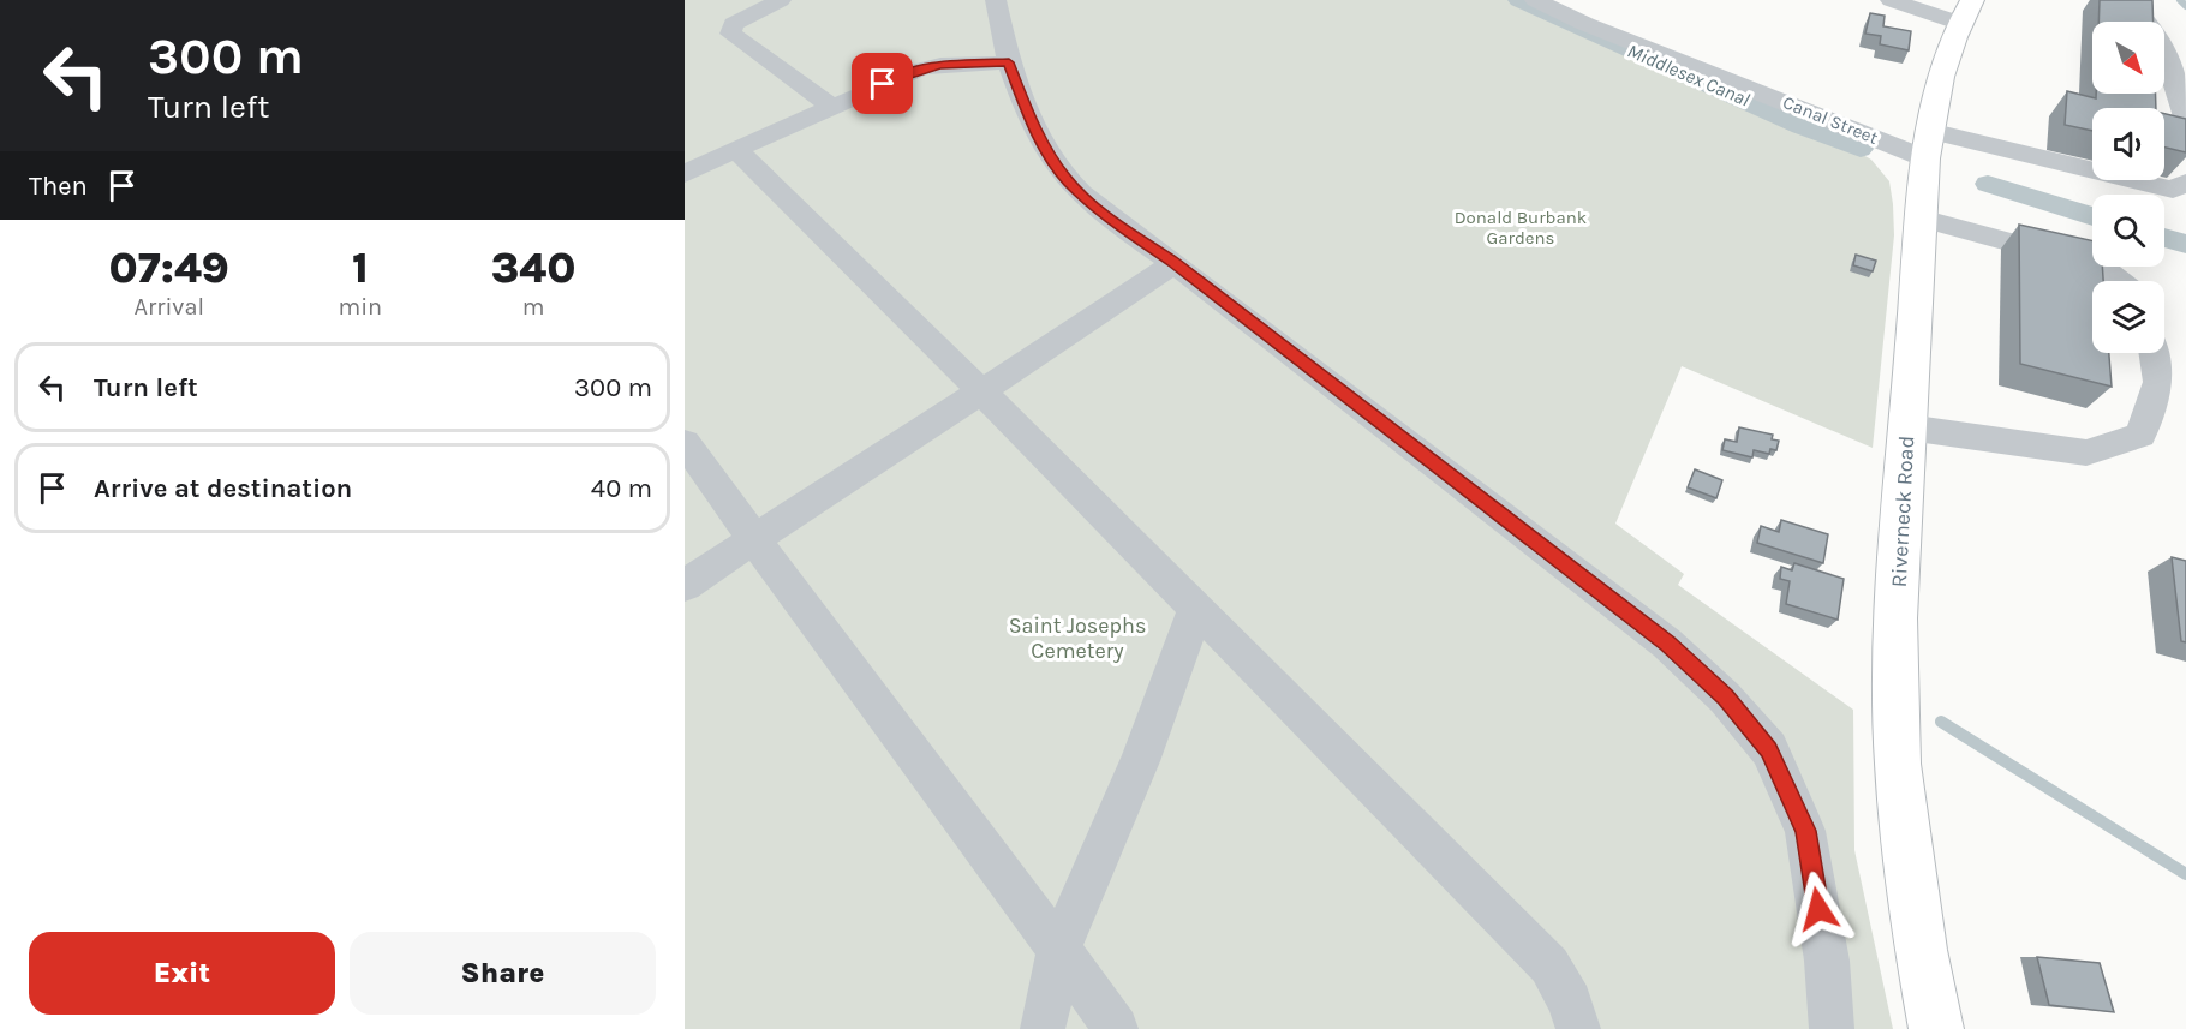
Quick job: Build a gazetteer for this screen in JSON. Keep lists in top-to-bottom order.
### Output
{
  "streets": {
    "main road": ["Riverneck Road"],
    "street": ["Canal Street"]
  },
  "crossings": [
    ["Canal Street", "Riverneck Road"]
  ],
  "water": ["Middlesex Canal"],
  "parks": ["Donald Burbank Gardens", "Saint Josephs Cemetery"],
  "north": "bottom right",
  "page": {
    "turn": ["300 m", "Turn left"],
    "then": "Then",
    "eta": [
      "07:49",
      "Arrival",
      "1",
      "min",
      "340",
      "m"
    ],
    "list": [
      {
        "name": "Turn left",
        "value": "300 m"
      },
      {
        "name": "Arrive at destination",
        "value": "40 m"
      }
    ],
    "buttons": ["Exit", "Share"]
  }
}
